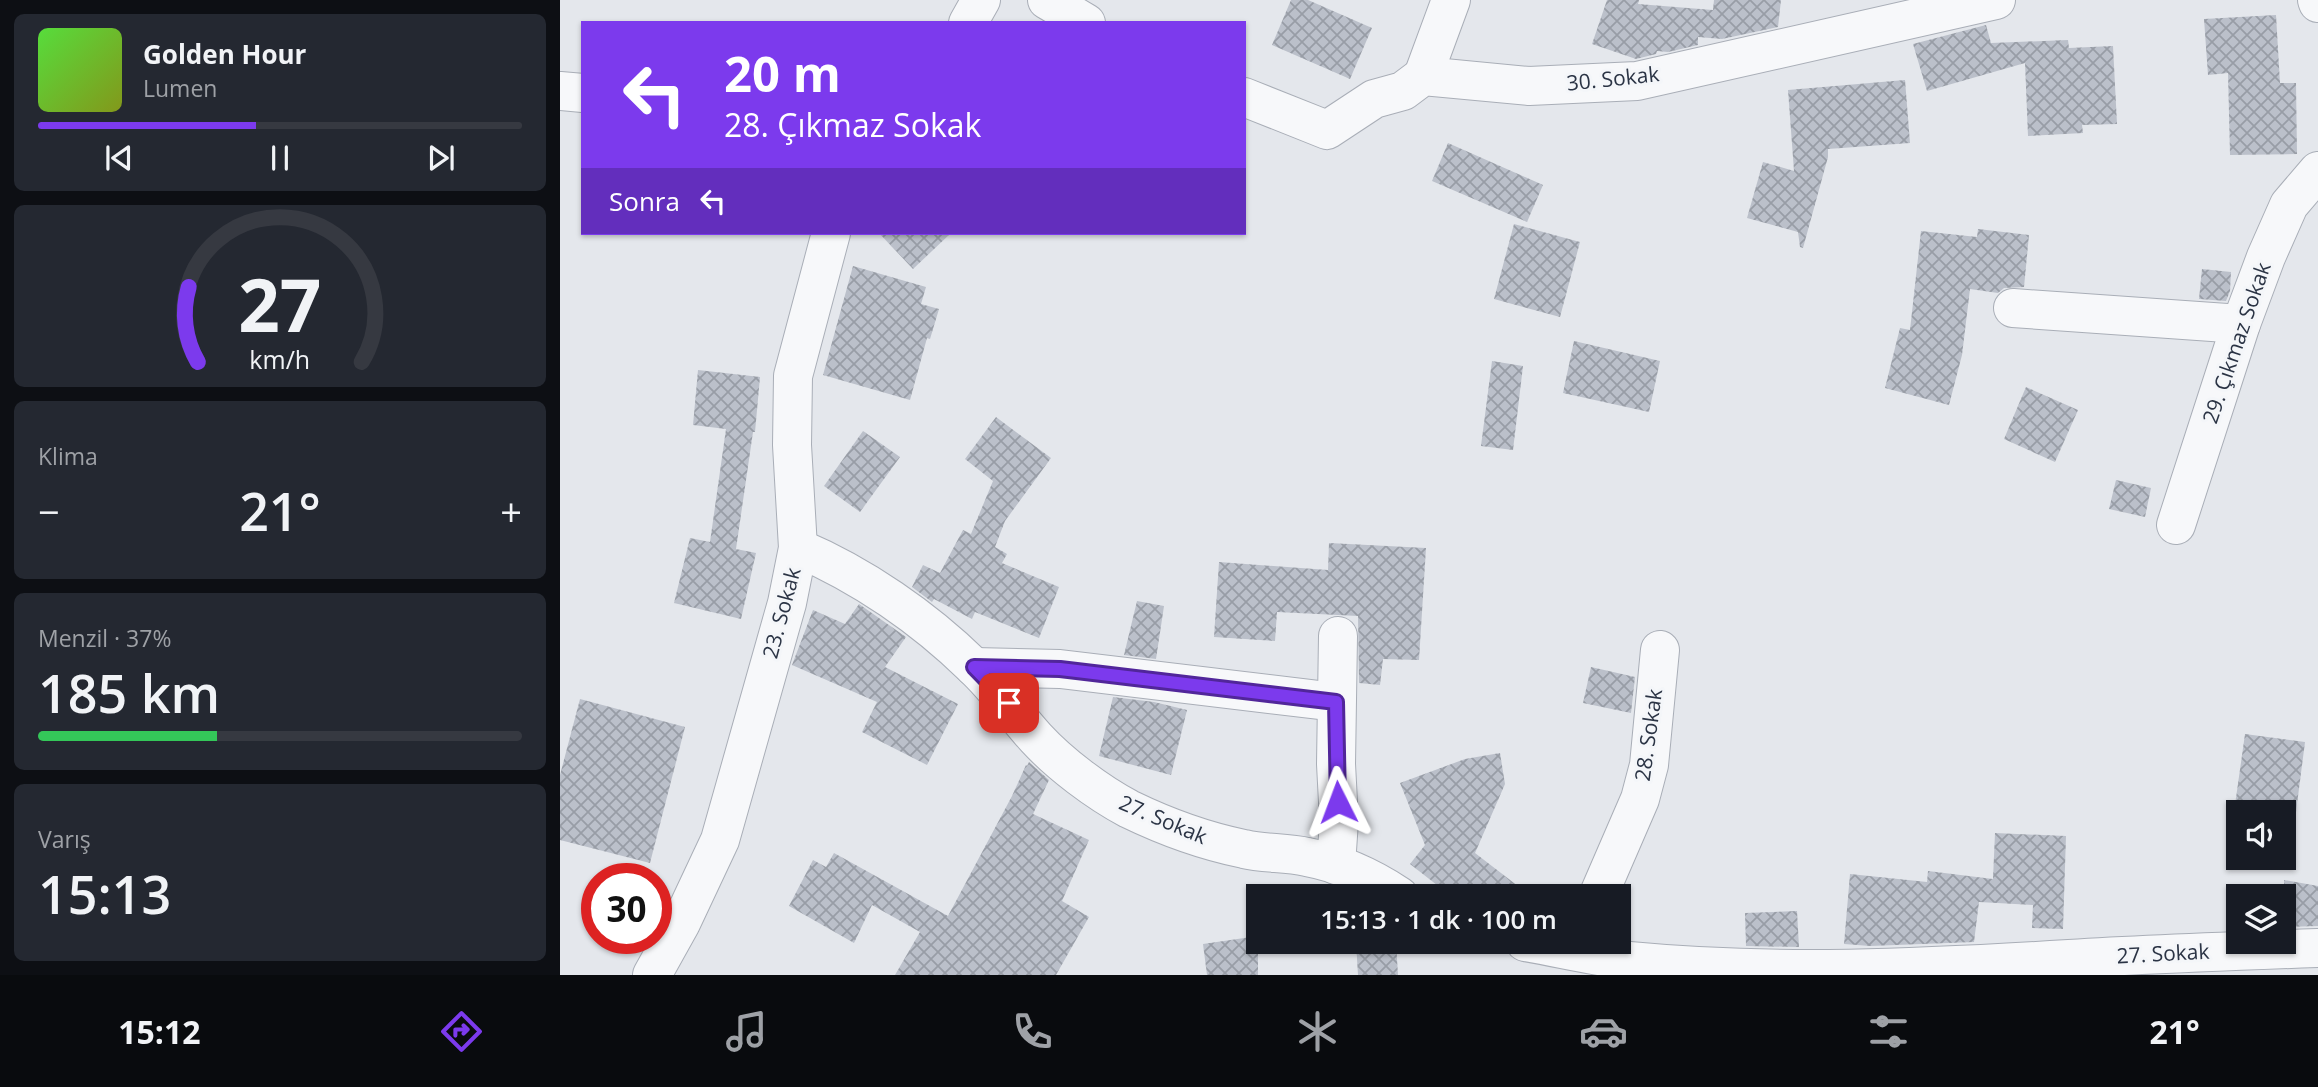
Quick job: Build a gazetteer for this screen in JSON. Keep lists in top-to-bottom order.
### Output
{
  "streets": {
    "street": [
      "30. Sokak",
      "29. Çıkmaz Sokak",
      "23. Sokak",
      "28. Sokak",
      "27. Sokak"
    ]
  },
  "crossings": [
    ["23. Sokak", "27. Sokak"]
  ],
  "page": {
    "turn": ["20 m", "28. Çıkmaz Sokak"],
    "song": ["Golden Hour", "Lumen"],
    "then": "Sonra",
    "tile": [
      "Klima",
      ["Menzil · 37%", "185 km"],
      ["Varış", "15:13"]
    ],
    "heat": ["−", "21°", "+"],
    "limit": "30",
    "trip": "15:13 · 1 dk · 100 m",
    "tabs": ["15:12", "21°"],
    "gauge": ["27", "km/h"]
  }
}
